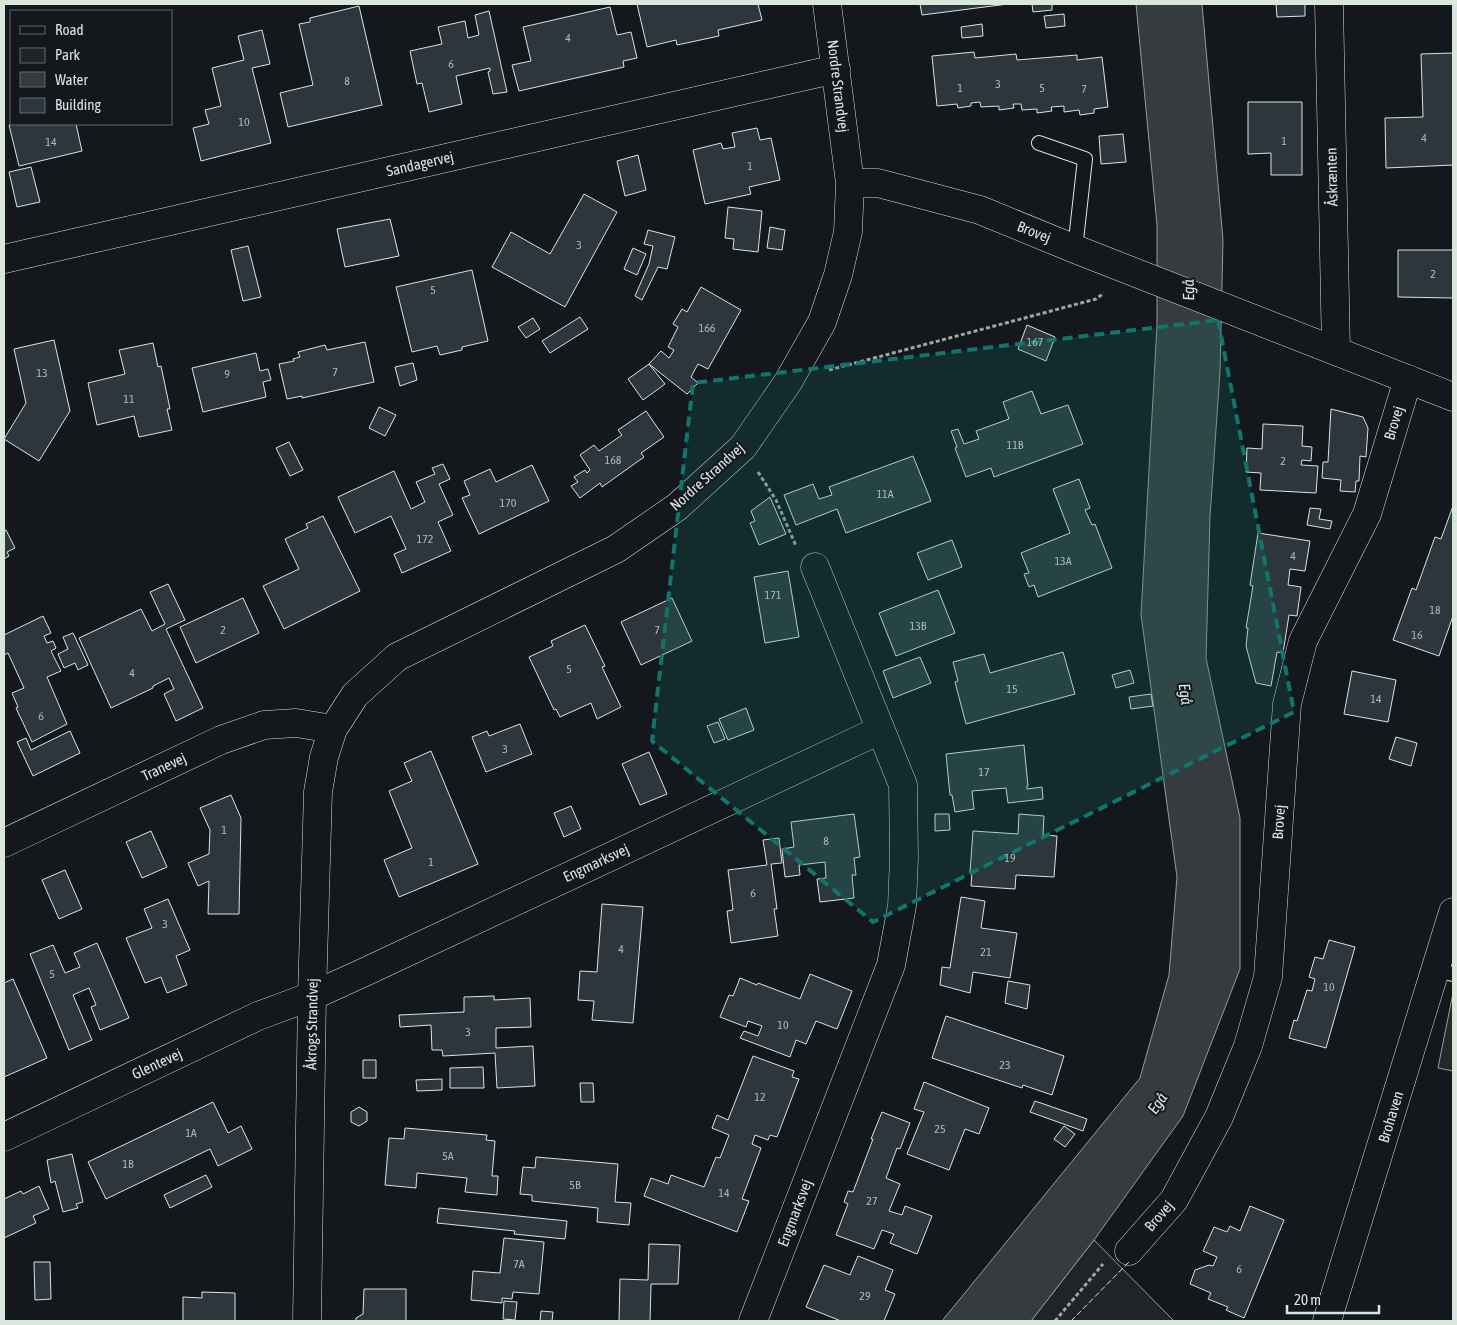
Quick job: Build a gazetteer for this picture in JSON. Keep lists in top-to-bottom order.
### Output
{
  "streets": {
    "street": [
      "Nordre Strandvej",
      "Sandagervej",
      "Åskrænten",
      "Brovej",
      "Tranevej",
      "Engmarksvej",
      "Åkrogs Strandvej",
      "Glentevej",
      "Brohaven"
    ]
  },
  "crossings": [
    ["Nordre Strandvej", "Sandagervej"],
    ["Nordre Strandvej", "Brovej"],
    ["Nordre Strandvej", "Tranevej"],
    ["Nordre Strandvej", "Åkrogs Strandvej"],
    ["Åskrænten", "Brovej"],
    ["Tranevej", "Åkrogs Strandvej"],
    ["Engmarksvej", "Åkrogs Strandvej"],
    ["Engmarksvej", "Glentevej"],
    ["Åkrogs Strandvej", "Glentevej"]
  ],
  "water": ["Egå"],
  "house_numbers": [
    "4",
    "6",
    "8",
    "3",
    "1",
    "5",
    "7",
    "10",
    "4",
    "1",
    "14",
    "1",
    "3",
    "2",
    "5",
    "166",
    "167",
    "7",
    "13",
    "9",
    "11",
    "11B",
    "168",
    "2",
    "11A",
    "170",
    "172",
    "4",
    "13A",
    "171",
    "18",
    "13B",
    "2",
    "7",
    "16",
    "5",
    "4",
    "15",
    "14",
    "6",
    "3",
    "17",
    "1",
    "8",
    "19",
    "1",
    "6",
    "3",
    "4",
    "21",
    "5",
    "10",
    "10",
    "3",
    "23",
    "12",
    "25",
    "1A",
    "5A",
    "1B",
    "5B",
    "14",
    "27",
    "7A",
    "6",
    "29"
  ],
  "legend": [
    "Road",
    "Park",
    "Water",
    "Building"
  ],
  "scale_bar": "20 m"
}
